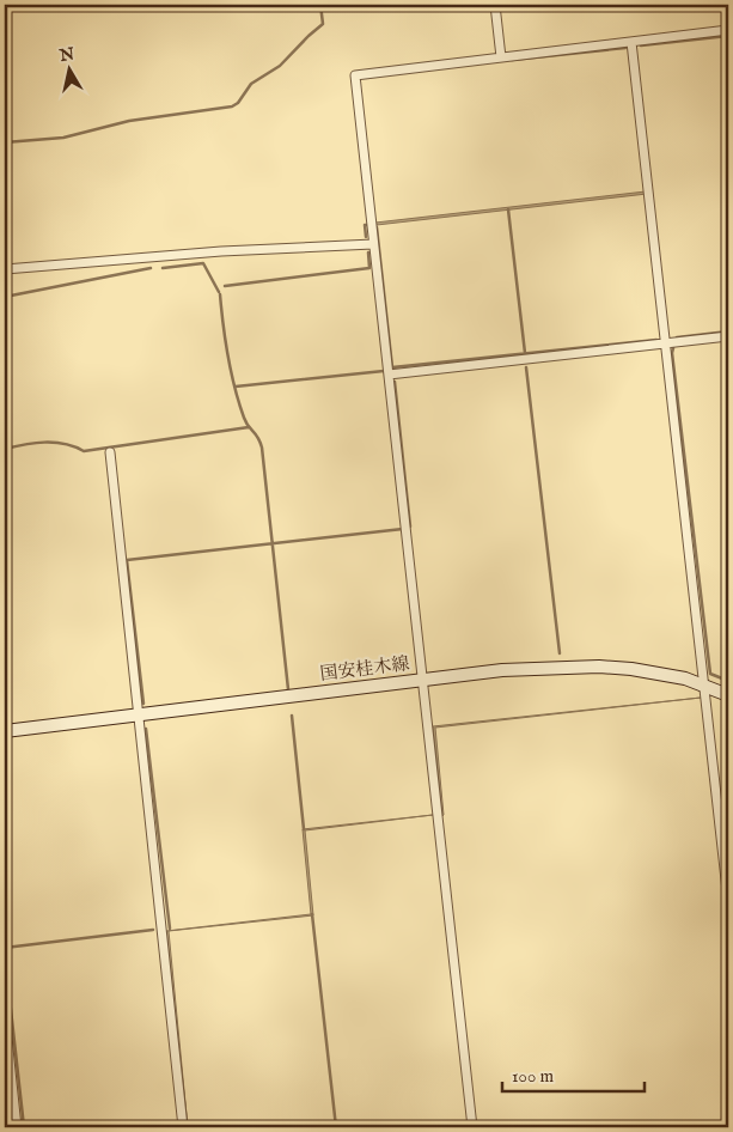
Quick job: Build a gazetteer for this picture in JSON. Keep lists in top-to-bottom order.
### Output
{
  "streets": {
    "main road": ["国安桂木線"]
  },
  "scale_bar": "100 m",
  "north": "top"
}
